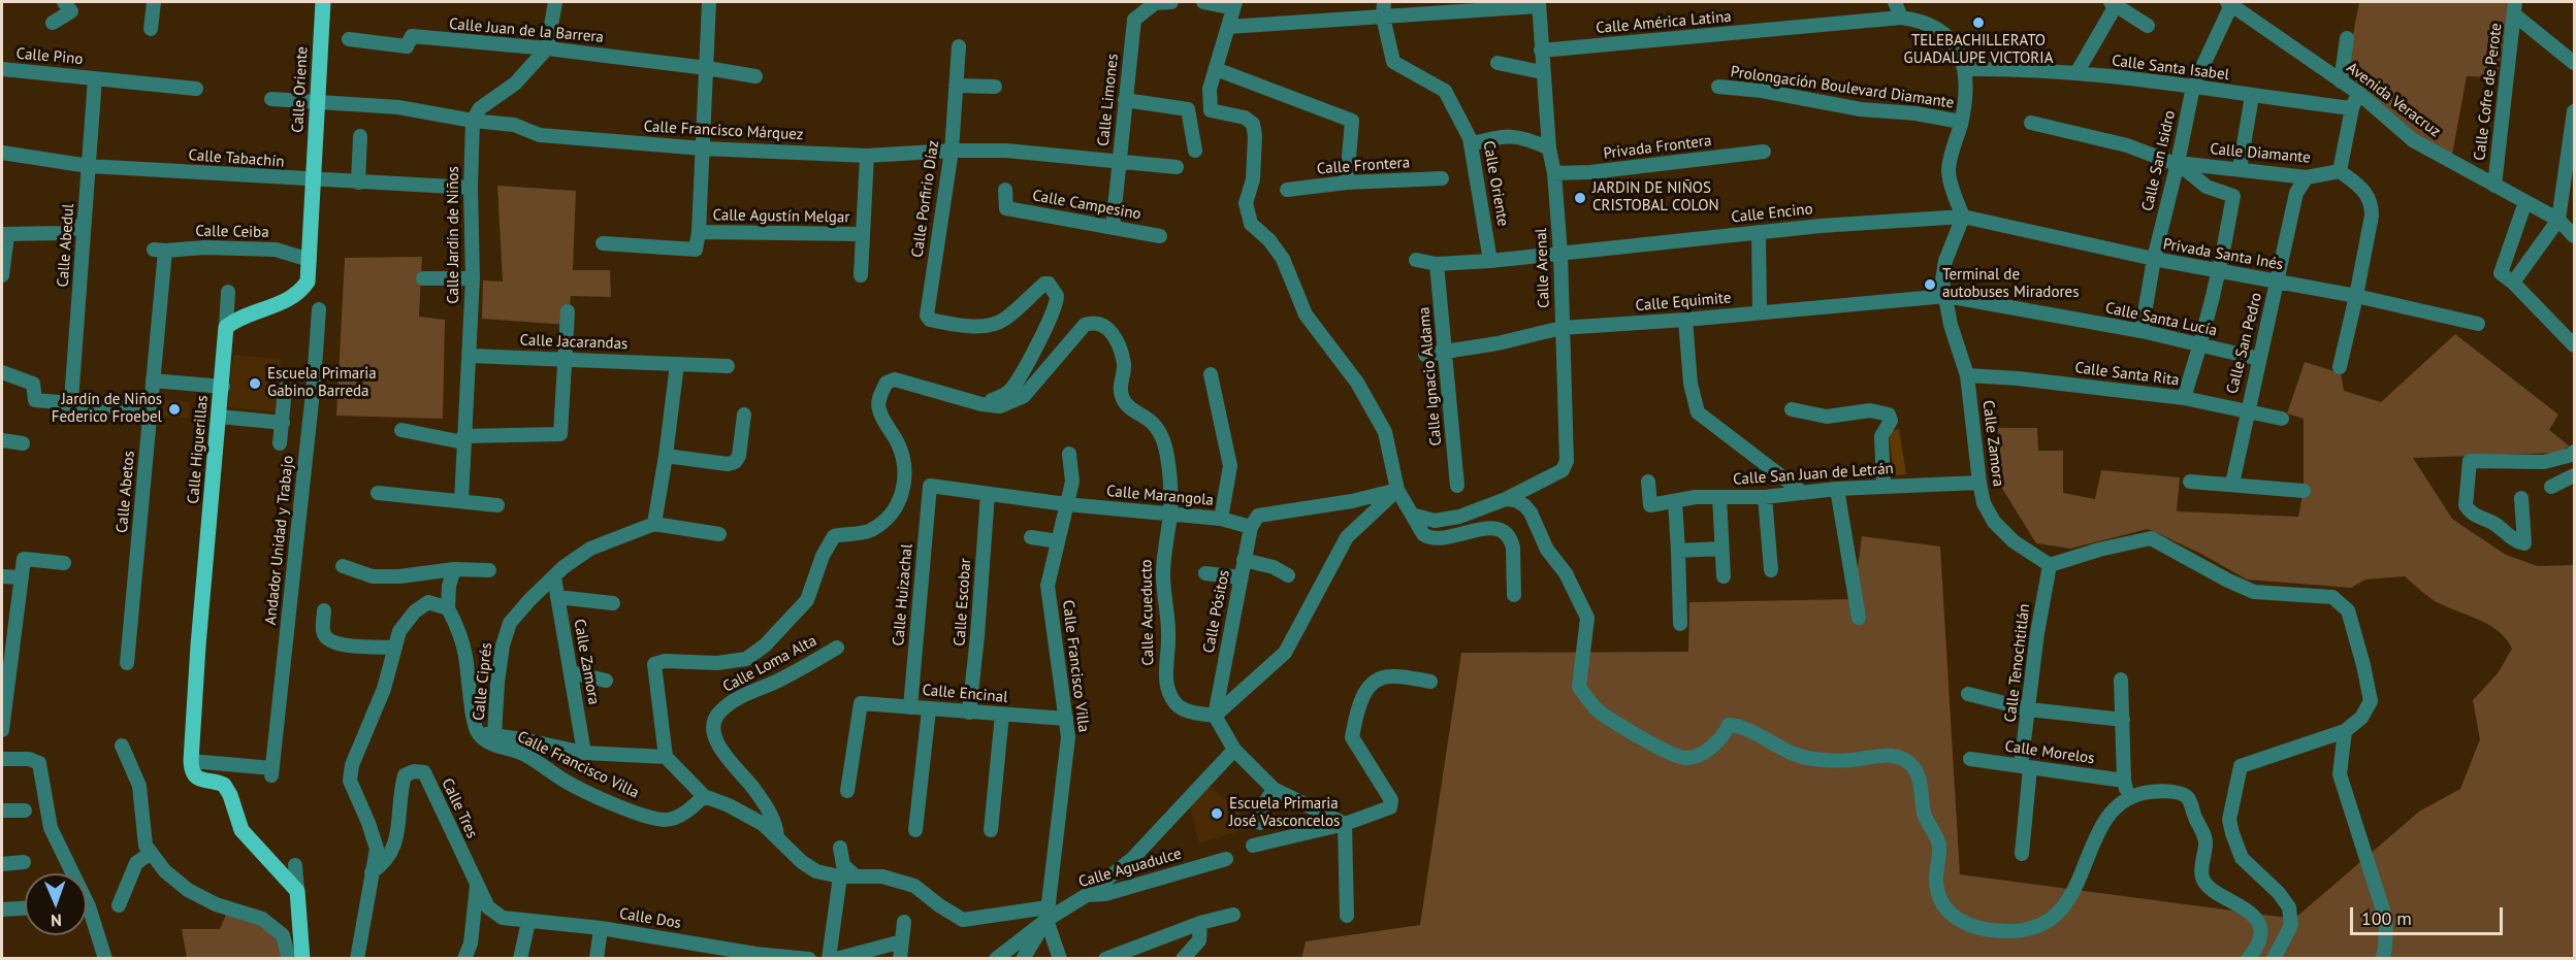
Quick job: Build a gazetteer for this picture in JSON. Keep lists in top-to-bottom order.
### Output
{
  "streets": {
    "main road": ["Calle Oriente", "Calle Higuerillas"],
    "street": [
      "Calle América Latina",
      "Calle Juan de la Barrera",
      "Calle Pino",
      "Calle Santa Isabel",
      "Prolongación Boulevard Diamante",
      "Calle Cofre de Perote",
      "Calle Limones",
      "Avenida Veracruz",
      "Calle Francisco Márquez",
      "Privada Frontera",
      "Calle Diamante",
      "Calle Tabachín",
      "Calle San Isidro",
      "Calle Frontera",
      "Calle Porfirio Díaz",
      "Calle Campesino",
      "Calle Encino",
      "Calle Agustín Melgar",
      "Calle Ceiba",
      "Calle Jardín de Niños",
      "Calle Abedul",
      "Privada Santa Inés",
      "Calle Arenal",
      "Calle Equimite",
      "Calle Santa Lucía",
      "Calle Jacarandas",
      "Calle San Pedro",
      "Calle Santa Rita",
      "Calle Ignacio Aldama",
      "Calle Zamora",
      "Calle San Juan de Letrán",
      "Calle Abetos",
      "Calle Marangola",
      "Andador Unidad y Trabajo",
      "Calle Huizachal",
      "Calle Escobar",
      "Calle Pósitos",
      "Calle Acueducto",
      "Calle Tenochtitlán",
      "Calle Loma Alta",
      "Calle Francisco Villa",
      "Calle Ciprés",
      "Calle Encinal",
      "Calle Morelos",
      "Calle Tres",
      "Calle Aguadulce",
      "Calle Dos"
    ]
  },
  "crossings": [
    ["Calle América Latina", "Calle Arenal"],
    ["Calle Pino", "Calle Abedul"],
    ["Calle Santa Isabel", "Calle San Isidro"],
    ["Calle Oriente", "Calle Francisco Márquez"],
    ["Calle Oriente", "Calle Tabachín"],
    ["Calle Oriente", "Calle Encino"],
    ["Calle Cofre de Perote", "Avenida Veracruz"],
    ["Calle Limones", "Calle Francisco Márquez"],
    ["Calle Limones", "Calle Campesino"],
    ["Avenida Veracruz", "Calle San Isidro"],
    ["Calle Francisco Márquez", "Calle Porfirio Díaz"],
    ["Calle Francisco Márquez", "Calle Jardín de Niños"],
    ["Privada Frontera", "Calle Arenal"],
    ["Calle Diamante", "Calle San Isidro"],
    ["Calle Diamante", "Calle San Pedro"],
    ["Calle Tabachín", "Calle Jardín de Niños"],
    ["Calle Tabachín", "Calle Abedul"],
    ["Calle San Isidro", "Privada Santa Inés"],
    ["Calle San Isidro", "Calle Santa Lucía"],
    ["Calle Porfirio Díaz", "Calle Acueducto"],
    ["Calle Encino", "Privada Santa Inés"],
    ["Calle Encino", "Calle Arenal"],
    ["Calle Encino", "Calle Ignacio Aldama"],
    ["Calle Encino", "Calle Zamora"],
    ["Calle Ceiba", "Calle Abetos"],
    ["Calle Jardín de Niños", "Calle Jacarandas"],
    ["Privada Santa Inés", "Calle San Pedro"],
    ["Privada Santa Inés", "Calle Zamora"],
    ["Calle Arenal", "Calle Equimite"],
    ["Calle Equimite", "Calle Santa Lucía"],
    ["Calle Equimite", "Calle Ignacio Aldama"],
    ["Calle Equimite", "Calle Zamora"],
    ["Calle Santa Lucía", "Calle San Pedro"],
    ["Calle Santa Lucía", "Calle Zamora"],
    ["Calle San Pedro", "Calle Santa Rita"],
    ["Calle Santa Rita", "Calle Zamora"],
    ["Calle Zamora", "Calle San Juan de Letrán"],
    ["Calle Zamora", "Calle Tenochtitlán"],
    ["Calle Zamora", "Calle Ciprés"],
    ["Calle Higuerillas", "Andador Unidad y Trabajo"],
    ["Calle Marangola", "Calle Huizachal"],
    ["Calle Marangola", "Calle Escobar"],
    ["Calle Marangola", "Calle Pósitos"],
    ["Calle Marangola", "Calle Acueducto"],
    ["Calle Marangola", "Calle Francisco Villa"],
    ["Calle Huizachal", "Calle Encinal"],
    ["Calle Escobar", "Calle Encinal"],
    ["Calle Pósitos", "Calle Acueducto"],
    ["Calle Tenochtitlán", "Calle Morelos"],
    ["Calle Francisco Villa", "Calle Encinal"],
    ["Calle Francisco Villa", "Calle Aguadulce"],
    ["Calle Tres", "Calle Dos"]
  ],
  "places": [
    "TELEBACHILLERATO GUADALUPE VICTORIA",
    "JARDIN DE NIÑOS CRISTOBAL COLON",
    "Terminal de autobuses Miradores",
    "Escuela Primaria Gabino Barreda",
    "Jardín de Niños Federico Froebel",
    "Escuela Primaria José Vasconcelos"
  ],
  "scale_bar": "100 m",
  "north": "bottom"
}
